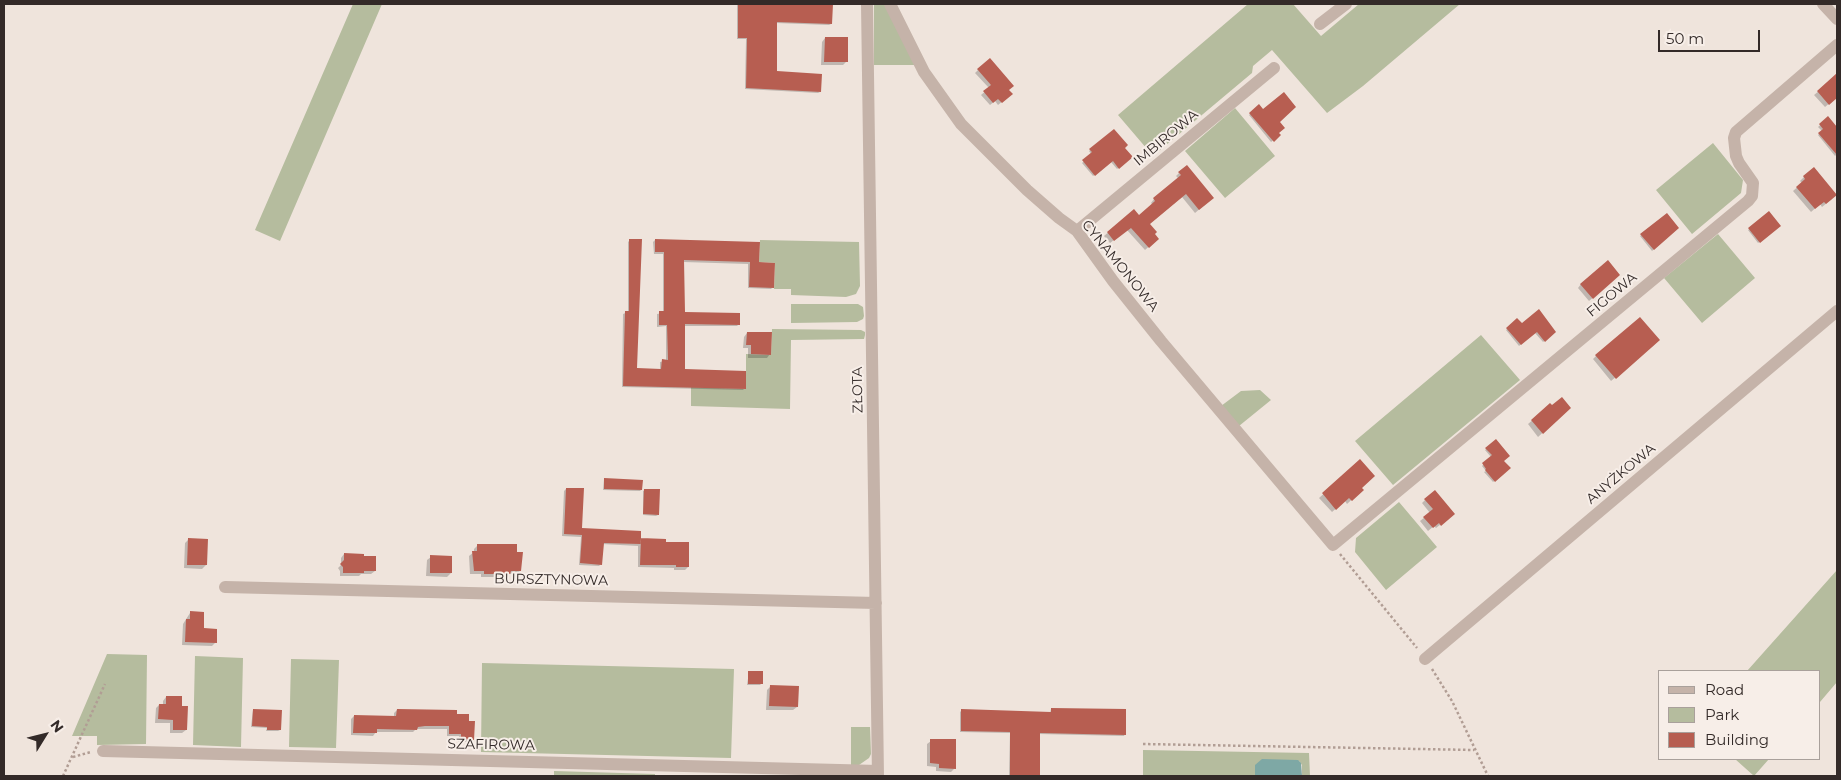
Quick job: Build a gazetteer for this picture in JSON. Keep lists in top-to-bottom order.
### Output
{
  "streets": {
    "street": [
      "IMBIROWA",
      "CYNAMONOWA",
      "FIGOWA",
      "ZŁOTA",
      "ANYŻKOWA",
      "BURSZTYNOWA",
      "SZAFIROWA"
    ]
  },
  "crossings": [
    ["IMBIROWA", "CYNAMONOWA"],
    ["CYNAMONOWA", "FIGOWA"],
    ["ZŁOTA", "BURSZTYNOWA"],
    ["ZŁOTA", "SZAFIROWA"]
  ],
  "legend": ["Road", "Park", "Building"],
  "scale_bar": "50 m",
  "north": "top right"
}
